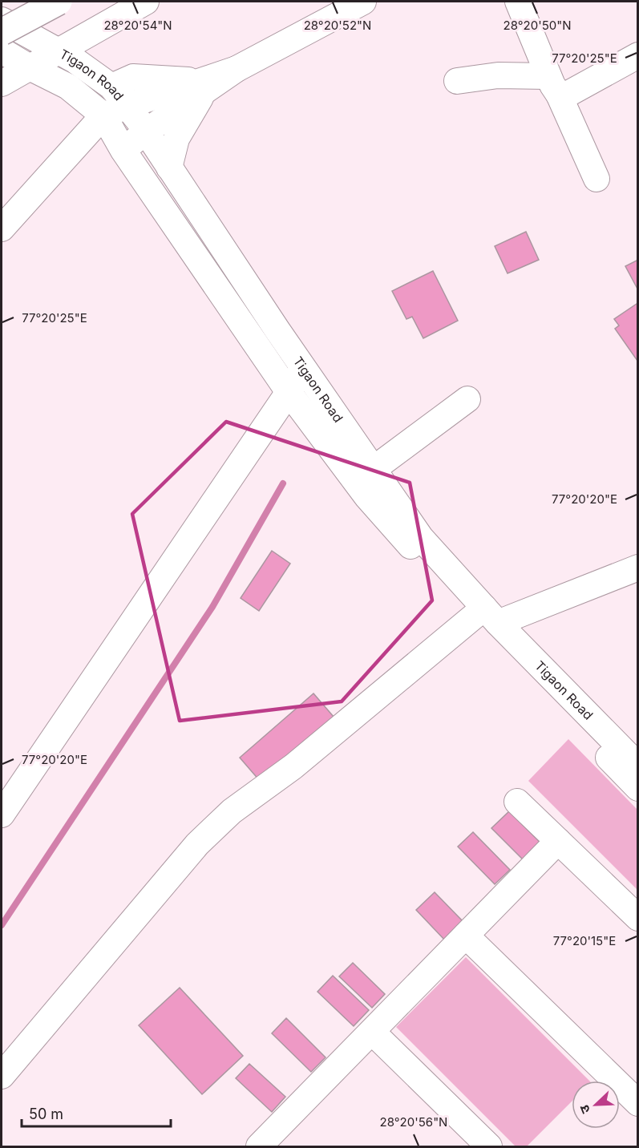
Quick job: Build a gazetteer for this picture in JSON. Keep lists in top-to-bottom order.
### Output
{
  "streets": {
    "street": ["Tigaon Road"]
  },
  "scale_bar": "50 m",
  "north": "bottom left",
  "coordinates": [
    "28°20'54\"N",
    "28°20'52\"N",
    "28°20'50\"N",
    "77°20'25\"E",
    "77°20'20\"E",
    "77°20'15\"E",
    "28°20'56\"N"
  ]
}
